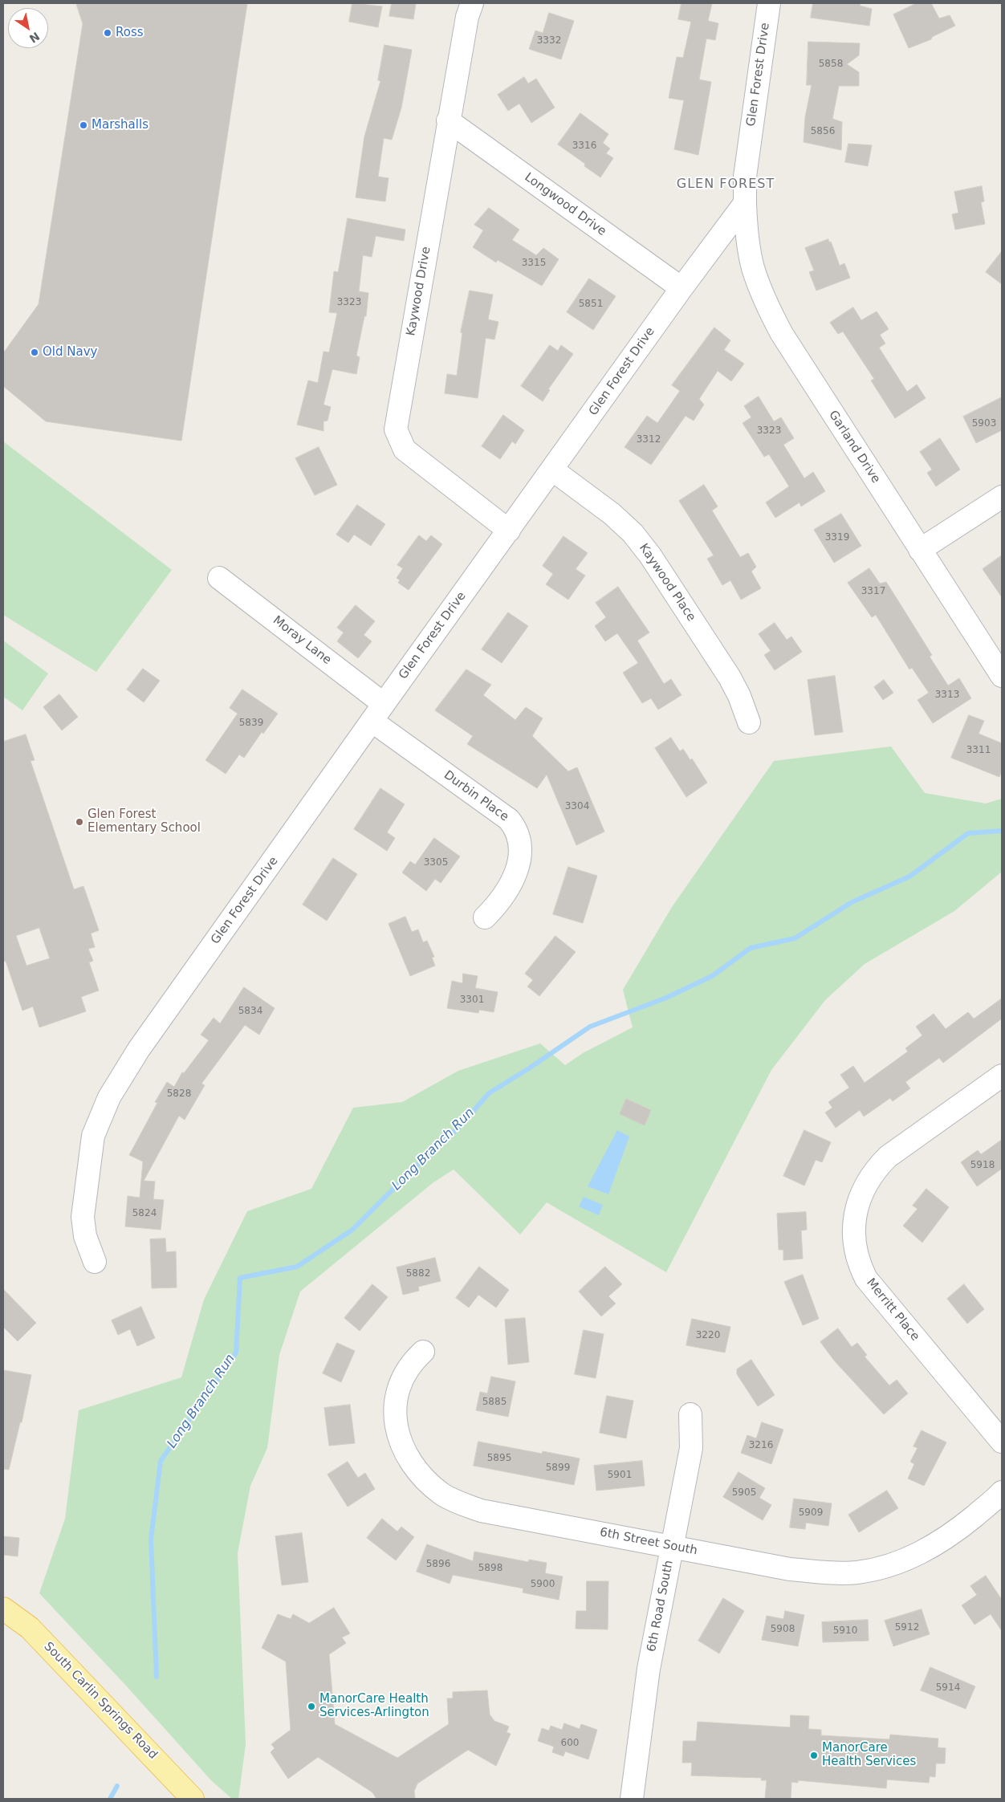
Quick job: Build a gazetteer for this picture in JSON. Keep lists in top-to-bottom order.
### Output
{
  "streets": {
    "main road": ["South Carlin Springs Road"],
    "street": [
      "Glen Forest Drive",
      "Longwood Drive",
      "Kaywood Drive",
      "Garland Drive",
      "Kaywood Place",
      "Moray Lane",
      "Durbin Place",
      "Merritt Place",
      "6th Street South",
      "6th Road South"
    ]
  },
  "crossings": [
    ["Glen Forest Drive", "Longwood Drive"],
    ["Glen Forest Drive", "Kaywood Drive"],
    ["Glen Forest Drive", "Garland Drive"],
    ["Glen Forest Drive", "Kaywood Place"],
    ["Glen Forest Drive", "Moray Lane"],
    ["Glen Forest Drive", "Durbin Place"],
    ["Longwood Drive", "Kaywood Drive"],
    ["Moray Lane", "Durbin Place"],
    ["6th Street South", "6th Road South"]
  ],
  "districts": ["GLEN FOREST"],
  "water": ["Long Branch Run"],
  "places": [
    "Ross",
    "Marshalls",
    "Old Navy",
    "Glen Forest Elementary School",
    "ManorCare Health Services-Arlington",
    "ManorCare Health Services"
  ],
  "house_numbers": [
    "3332",
    "5858",
    "5856",
    "3316",
    "3315",
    "3323",
    "5851",
    "5903",
    "3323",
    "3312",
    "3319",
    "3317",
    "3313",
    "5839",
    "3311",
    "3304",
    "3305",
    "3301",
    "5834",
    "5828",
    "5918",
    "5824",
    "5882",
    "3220",
    "5885",
    "3216",
    "5895",
    "5899",
    "5901",
    "5905",
    "5909",
    "5896",
    "5898",
    "5900",
    "5912",
    "5908",
    "5910",
    "5914",
    "600"
  ],
  "north": "bottom right"
}
